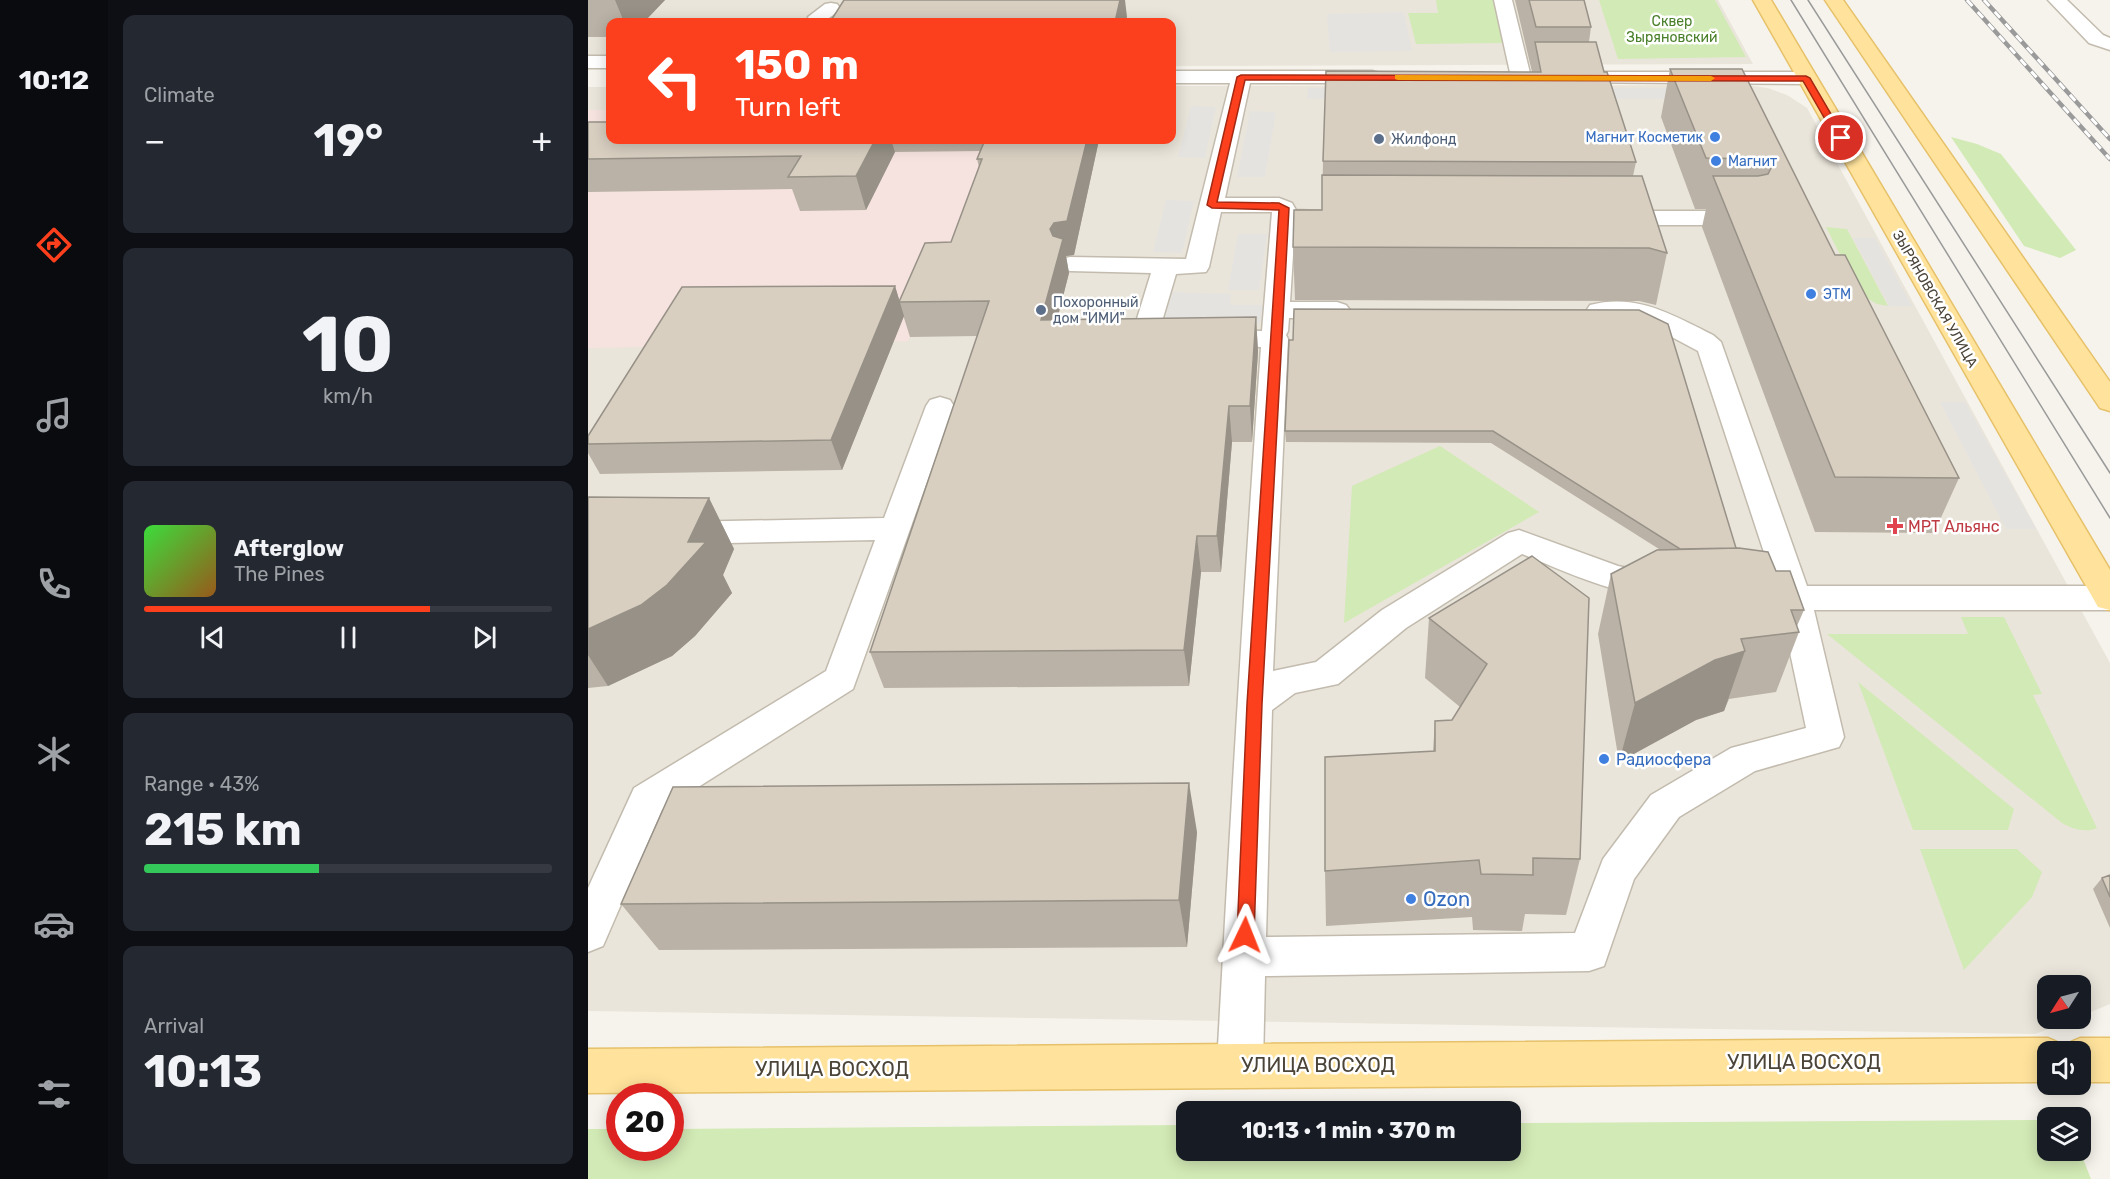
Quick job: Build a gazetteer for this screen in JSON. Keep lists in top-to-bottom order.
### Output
{
  "streets": {
    "main road": ["ЗЫРЯНОВСКАЯ УЛИЦА", "УЛИЦА ВОСХОД"]
  },
  "parks": ["Cквер Зыряновский"],
  "places": {
    "other": [
      "Магнит Косметик",
      "Жилфонд",
      "Магнит",
      "ЭТМ",
      "Похоронный дом \"ИМИ\"",
      "Радиосфера",
      "Ozon"
    ],
    "health": ["МРТ Альянс"]
  },
  "north": "bottom left",
  "page": {
    "tabs": "10:12",
    "tile": [
      "Climate",
      ["10", "km/h"],
      ["Range · 43%", "215 km"],
      ["Arrival", "10:13"]
    ],
    "turn": ["150 m", "Turn left"],
    "heat": ["−", "19°", "+"],
    "song": ["Afterglow", "The Pines"],
    "limit": "20",
    "trip": "10:13 · 1 min · 370 m"
  }
}
